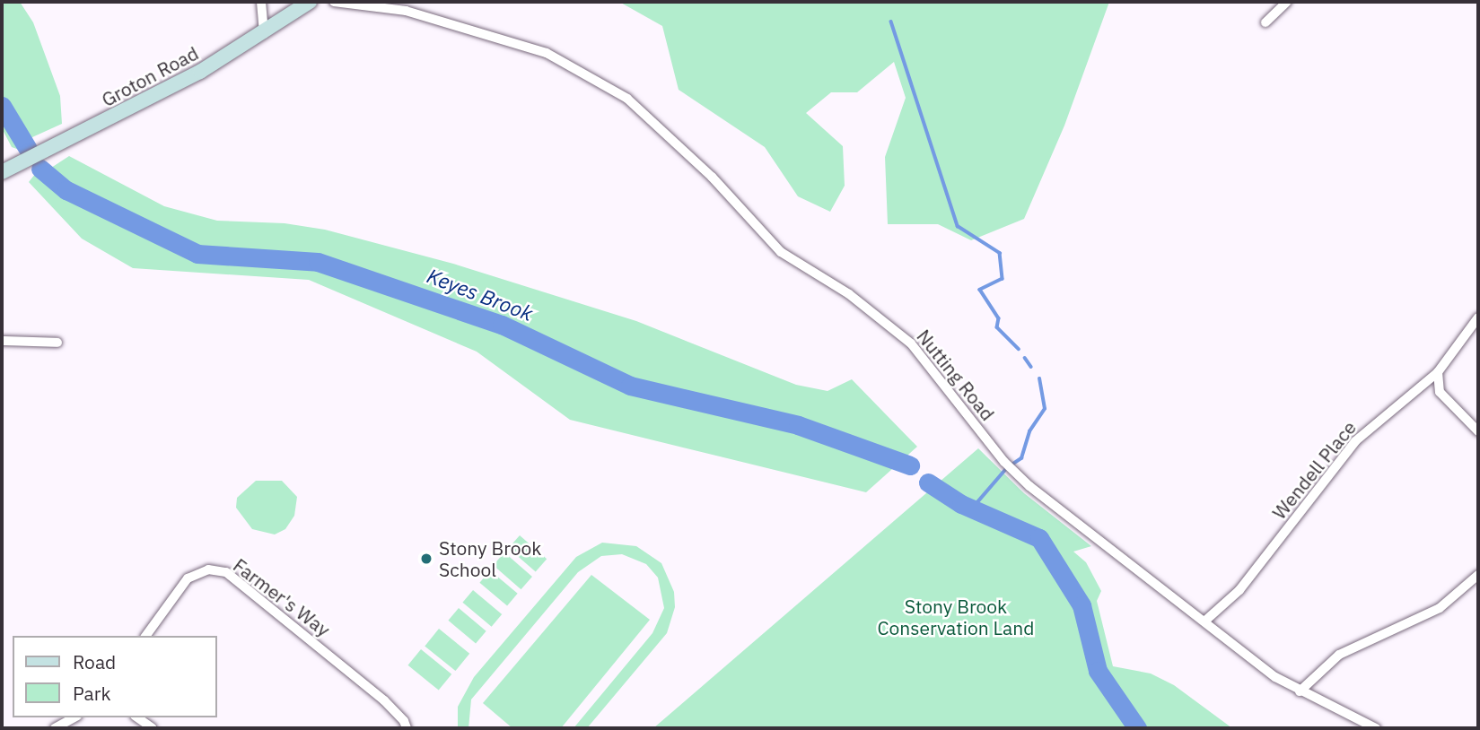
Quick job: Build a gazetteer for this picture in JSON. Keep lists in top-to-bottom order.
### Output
{
  "streets": {
    "main road": ["Groton Road"],
    "street": ["Nutting Road", "Wendell Place", "Farmer's Way"]
  },
  "crossings": [
    ["Nutting Road", "Wendell Place"]
  ],
  "water": ["Keyes Brook"],
  "parks": ["Stony Brook Conservation Land"],
  "places": ["Stony Brook School"],
  "legend": ["Road", "Park"]
}
